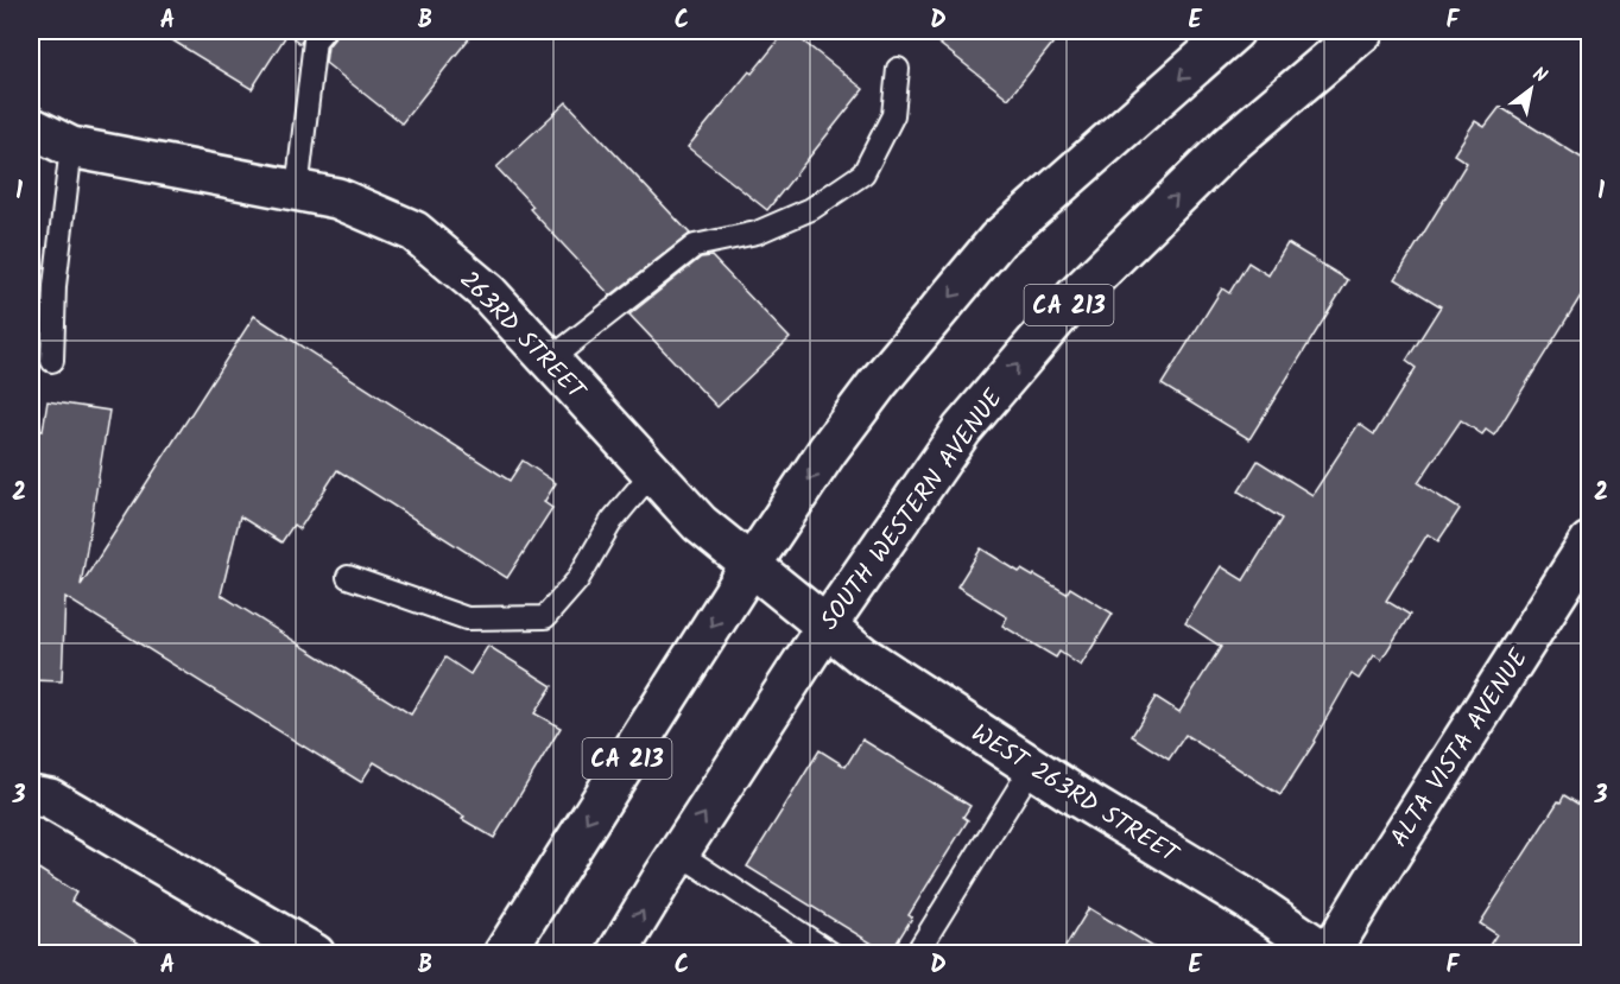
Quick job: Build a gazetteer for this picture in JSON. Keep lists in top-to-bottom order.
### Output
{
  "streets": {
    "street": [
      "CA 213",
      "263RD STREET",
      "SOUTH WESTERN AVENUE",
      "ALTA VISTA AVENUE",
      "WEST 263RD STREET"
    ]
  },
  "crossings": [
    ["CA 213", "263RD STREET"],
    ["263RD STREET", "SOUTH WESTERN AVENUE"],
    ["263RD STREET", "WEST 263RD STREET"],
    ["SOUTH WESTERN AVENUE", "WEST 263RD STREET"],
    ["ALTA VISTA AVENUE", "WEST 263RD STREET"]
  ],
  "north": "top right",
  "grid": {
    "columns": [
      "A",
      "B",
      "C",
      "D",
      "E",
      "F"
    ],
    "rows": ["1", "2", "3"]
  }
}
